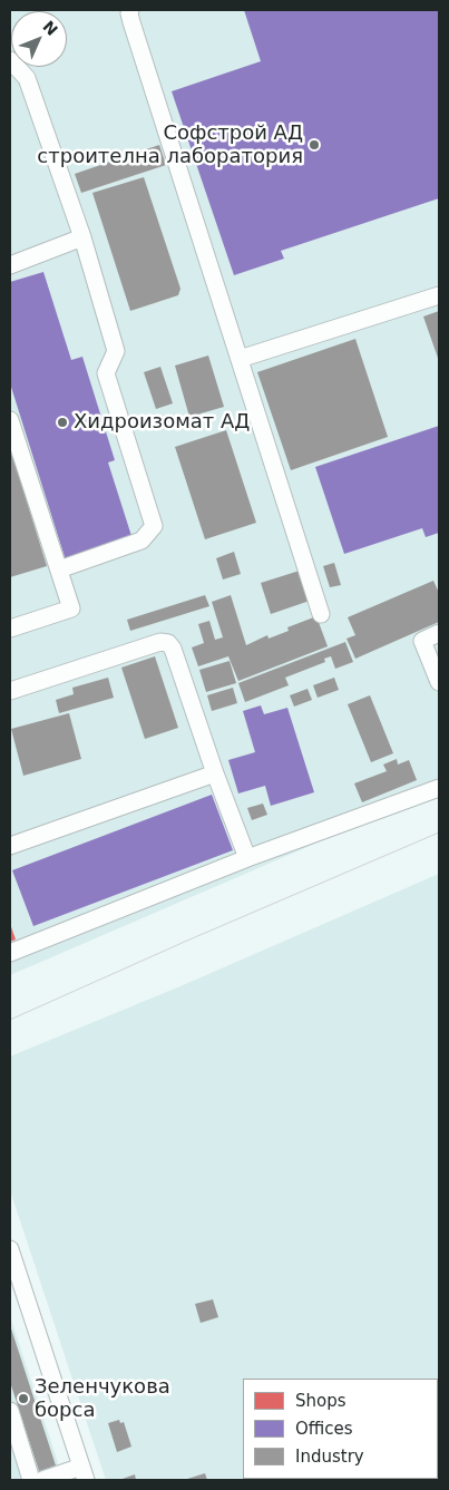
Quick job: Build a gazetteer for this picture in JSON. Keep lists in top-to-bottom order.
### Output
{
  "places": ["Софстрой АД строителна лаборатория", "Хидроизомат АД", "Зеленчукова борса"],
  "legend": ["Shops", "Offices", "Industry"],
  "north": "top right"
}
